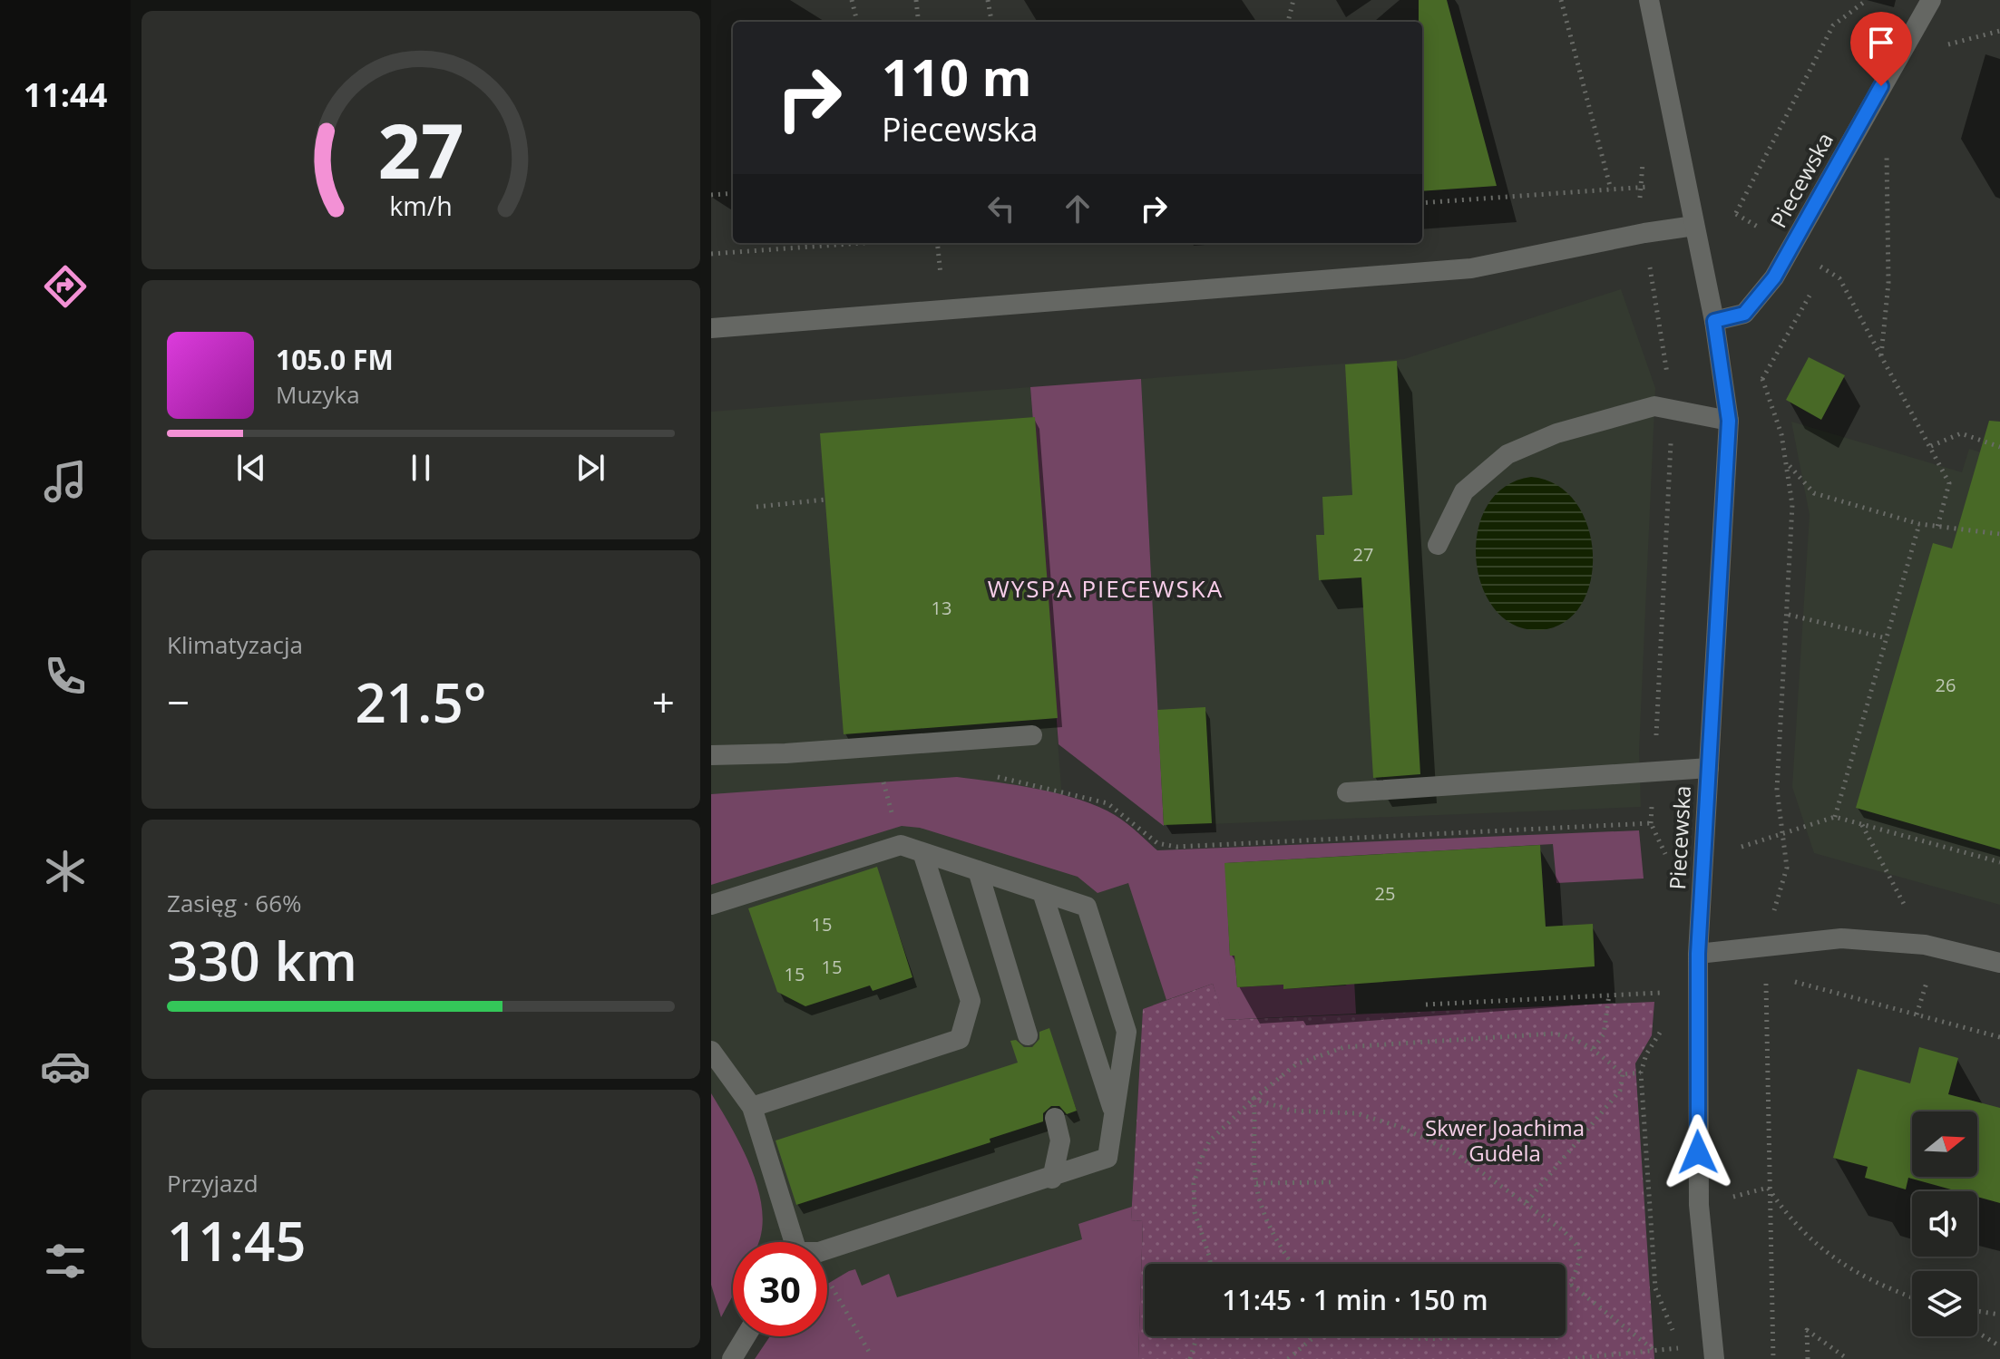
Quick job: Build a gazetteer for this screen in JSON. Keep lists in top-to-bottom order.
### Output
{
  "streets": {
    "street": ["Piecewska"]
  },
  "districts": ["WYSPA PIECEWSKA"],
  "parks": ["Skwer Joachima Gudela"],
  "house_numbers": [
    "27",
    "13",
    "26",
    "25",
    "15",
    "15",
    "15"
  ],
  "north": "right",
  "page": {
    "tabs": "11:44",
    "turn": ["110 m", "Piecewska"],
    "song": ["105.0 FM", "Muzyka"],
    "tile": [
      "Klimatyzacja",
      ["Zasięg · 66%", "330 km"],
      ["Przyjazd", "11:45"]
    ],
    "heat": ["−", "21.5°", "+"],
    "limit": "30",
    "trip": "11:45 · 1 min · 150 m",
    "gauge": ["27", "km/h"]
  }
}
